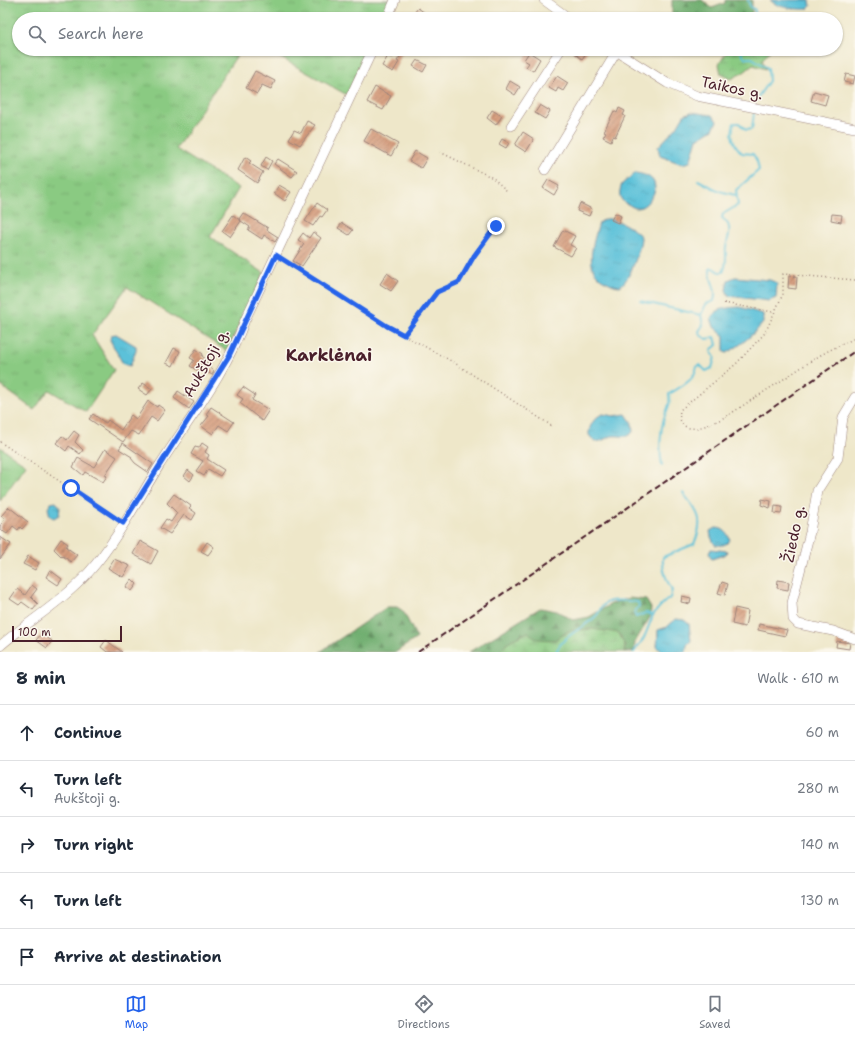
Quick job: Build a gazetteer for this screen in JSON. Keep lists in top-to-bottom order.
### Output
{
  "streets": {
    "street": ["Taikos g.", "Aukštoji g.", "Žiedo g."]
  },
  "districts": ["Karklėnai"],
  "scale_bar": "100 m",
  "page": {
    "search": "Search here",
    "scale": "100 m",
    "heading": ["8 min", "Walk · 610 m"],
    "list": [
      ["Continue", "60 m"],
      ["Turn left", "Aukštoji g.", "280 m"],
      ["Turn right", "140 m"],
      ["Turn left", "130 m"],
      "Arrive at destination"
    ],
    "nav": ["Map", "Directions", "Saved"]
  }
}
